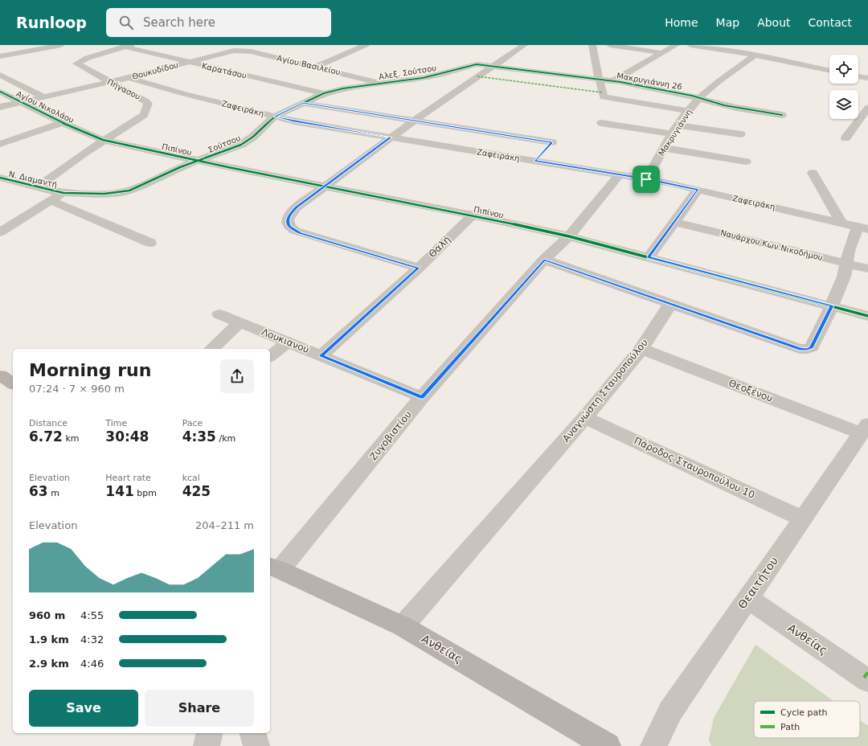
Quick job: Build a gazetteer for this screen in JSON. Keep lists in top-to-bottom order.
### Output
{
  "streets": {
    "main road": ["Ανθείας"],
    "street": [
      "Αγίου Βασιλείου",
      "Θουκυδίδου",
      "Καρατάσου",
      "Αλεξ. Σούτσου",
      "Μακρυγιάννη 26",
      "Πήγασου",
      "Αγίου Νικολάου",
      "Ζαφειράκη",
      "Μακρυγιάννη",
      "Σούτσου",
      "Πιπίνου",
      "Ν. Διαμαντή",
      "Ναυάρχου Κων.Νικοδήμου",
      "Θαλή",
      "Λουκιανού",
      "Αναγνώστη Σταυροπούλου",
      "Θεοξένου",
      "Ζυγοβιστίου",
      "Πάροδος Σταυροπούλου 10",
      "Θεαιτήτου"
    ]
  },
  "crossings": [
    ["Αγίου Βασιλείου", "Θουκυδίδου"],
    ["Αγίου Βασιλείου", "Αλεξ. Σούτσου"],
    ["Θουκυδίδου", "Καρατάσου"],
    ["Θουκυδίδου", "Πήγασου"],
    ["Θουκυδίδου", "Αγίου Νικολάου"],
    ["Θουκυδίδου", "Ζαφειράκη"],
    ["Καρατάσου", "Αλεξ. Σούτσου"],
    ["Καρατάσου", "Πήγασου"],
    ["Καρατάσου", "Σούτσου"],
    ["Αλεξ. Σούτσου", "Μακρυγιάννη 26"],
    ["Αλεξ. Σούτσου", "Σούτσου"],
    ["Μακρυγιάννη 26", "Μακρυγιάννη"],
    ["Πήγασου", "Αγίου Νικολάου"],
    ["Πήγασου", "Πιπίνου"],
    ["Πήγασου", "Ν. Διαμαντή"],
    ["Αγίου Νικολάου", "Πιπίνου"],
    ["Ζαφειράκη", "Μακρυγιάννη"],
    ["Ζαφειράκη", "Σούτσου"],
    ["Ζαφειράκη", "Ζυγοβιστίου"],
    ["Σούτσου", "Πιπίνου"],
    ["Σούτσου", "Ν. Διαμαντή"],
    ["Πιπίνου", "Θαλή"],
    ["Πιπίνου", "Ζυγοβιστίου"],
    ["Θαλή", "Λουκιανού"],
    ["Λουκιανού", "Ζυγοβιστίου"],
    ["Αναγνώστη Σταυροπούλου", "Θεοξένου"],
    ["Αναγνώστη Σταυροπούλου", "Πάροδος Σταυροπούλου 10"],
    ["Αναγνώστη Σταυροπούλου", "Ανθείας"],
    ["Θεοξένου", "Θεαιτήτου"],
    ["Ζυγοβιστίου", "Ανθείας"],
    ["Πάροδος Σταυροπούλου 10", "Θεαιτήτου"],
    ["Θεαιτήτου", "Ανθείας"]
  ],
  "legend": ["Cycle path", "Path"],
  "page": {
    "header": "Runloop",
    "search": "Search here",
    "nav": [
      "Home",
      "Map",
      "About",
      "Contact"
    ],
    "heading": ["Morning run", "07:24 · 7 × 960 m"],
    "stats": [
      ["Distance", "6.72 km"],
      ["Time", "30:48"],
      ["Pace", "4:35 /km"],
      ["Elevation", "63 m"],
      ["Heart rate", "141 bpm"],
      ["kcal", "425"]
    ],
    "chart": ["Elevation", "204–211 m"],
    "list": [
      {
        "name": "960 m",
        "note": "4:55"
      },
      {
        "name": "1.9 km",
        "note": "4:32"
      },
      {
        "name": "2.9 km",
        "note": "4:46"
      }
    ],
    "buttons": ["Save", "Share"]
  }
}
